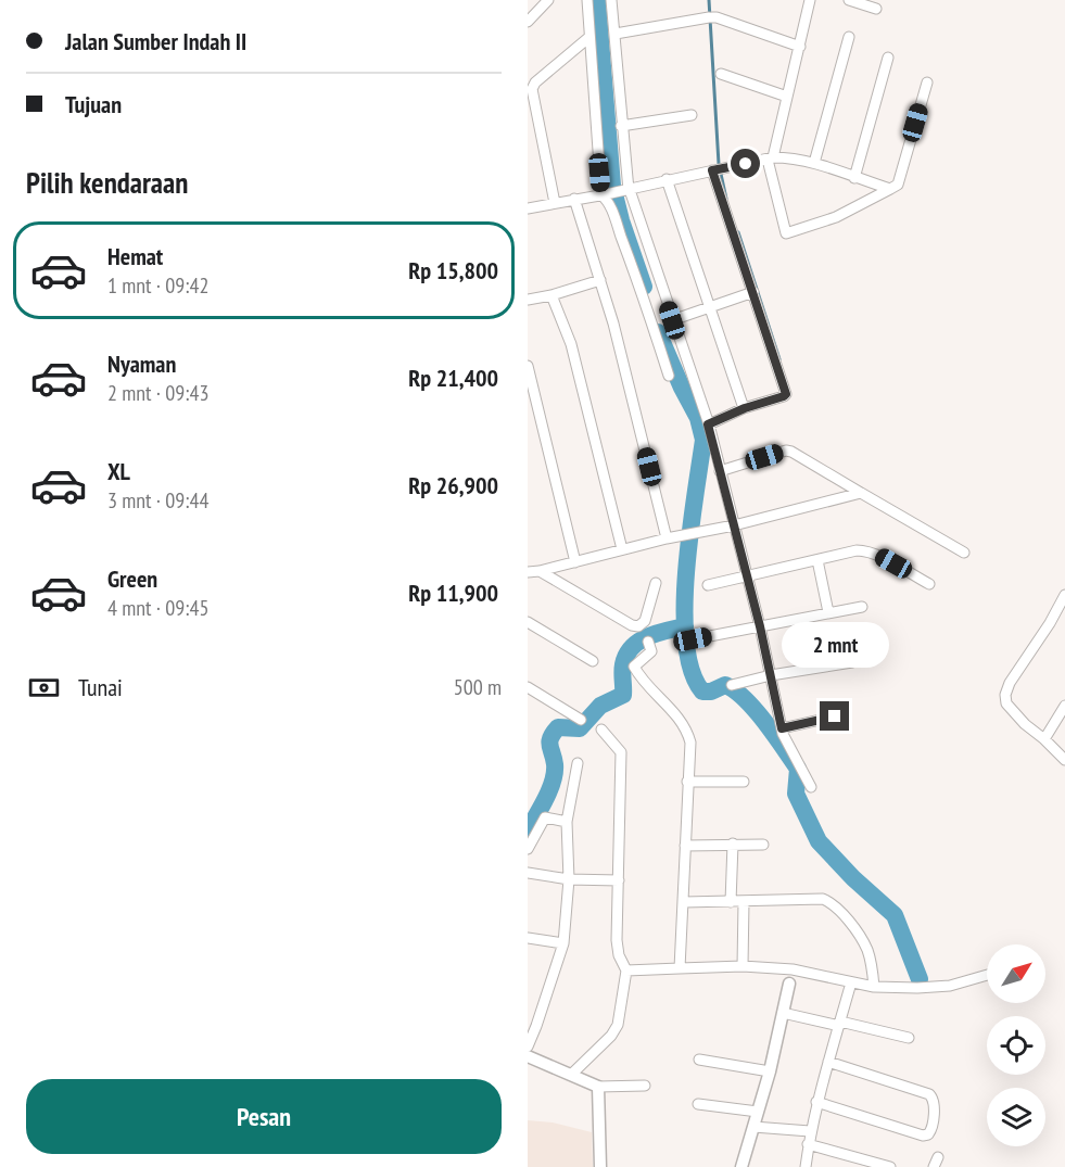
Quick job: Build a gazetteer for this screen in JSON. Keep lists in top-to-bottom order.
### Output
{
  "north": "top right",
  "page": {
    "banner": ["Jalan Sumber Indah II", "Tujuan"],
    "heading": "Pilih kendaraan",
    "list": [
      {
        "name": "Hemat",
        "note": "1 mnt · 09:42",
        "value": "Rp 15,800"
      },
      {
        "name": "Nyaman",
        "note": "2 mnt · 09:43",
        "value": "Rp 21,400"
      },
      {
        "name": "XL",
        "note": "3 mnt · 09:44",
        "value": "Rp 26,900"
      },
      {
        "name": "Green",
        "note": "4 mnt · 09:45",
        "value": "Rp 11,900"
      }
    ],
    "bubble": "2 mnt",
    "pay": ["Tunai", "500 m"],
    "buttons": "Pesan"
  }
}
